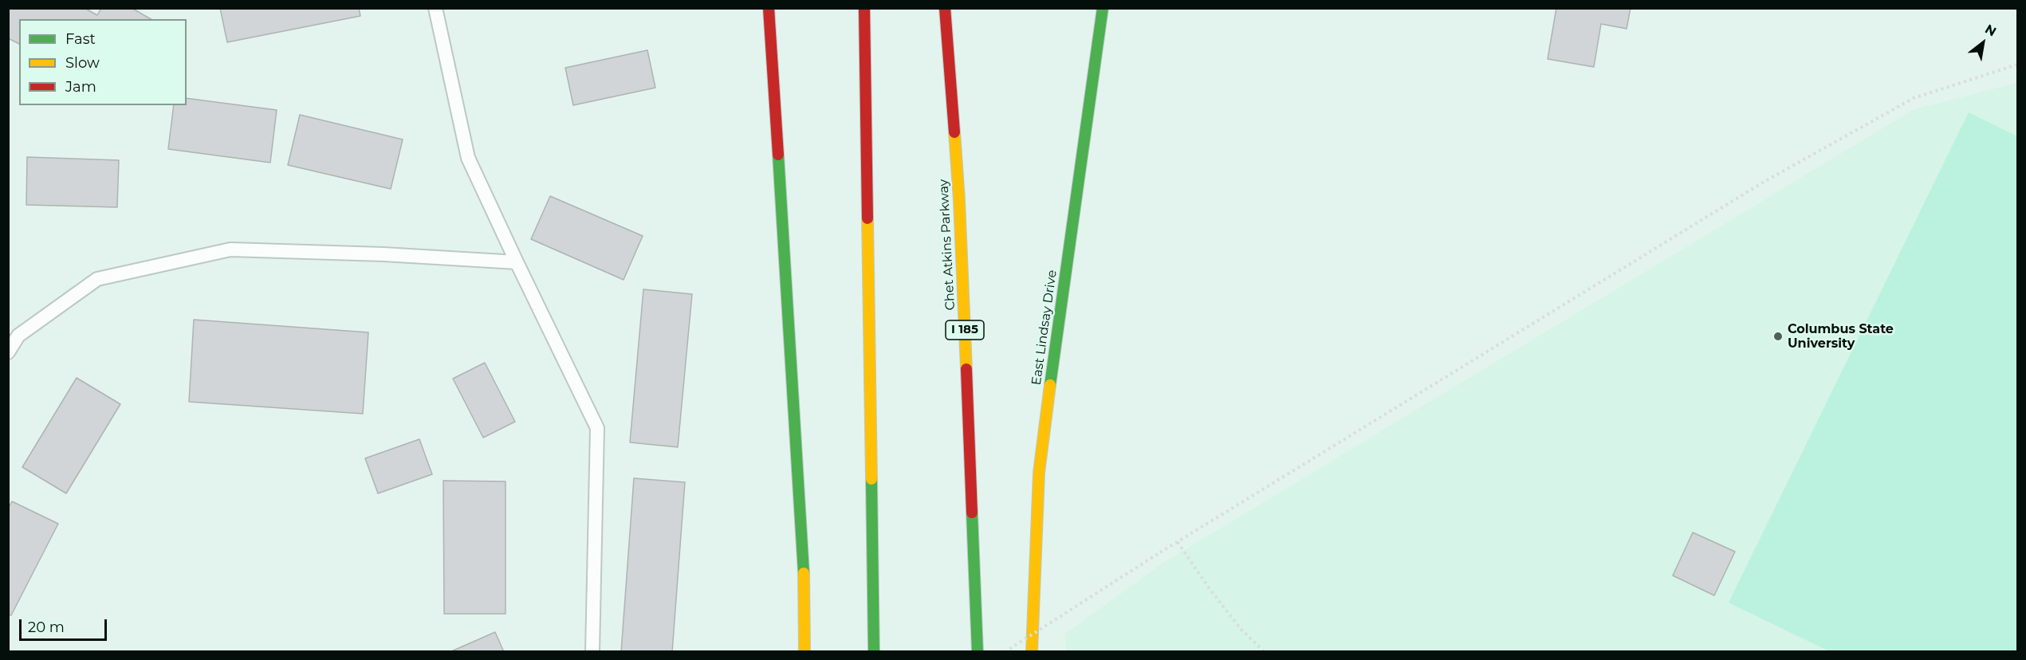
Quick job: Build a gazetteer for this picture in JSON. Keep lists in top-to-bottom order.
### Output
{
  "streets": {
    "main road": ["Chet Atkins Parkway", "East Lindsay Drive", "I 185"]
  },
  "places": ["Columbus State University"],
  "legend": ["Fast", "Slow", "Jam"],
  "scale_bar": "20 m",
  "north": "top right"
}
